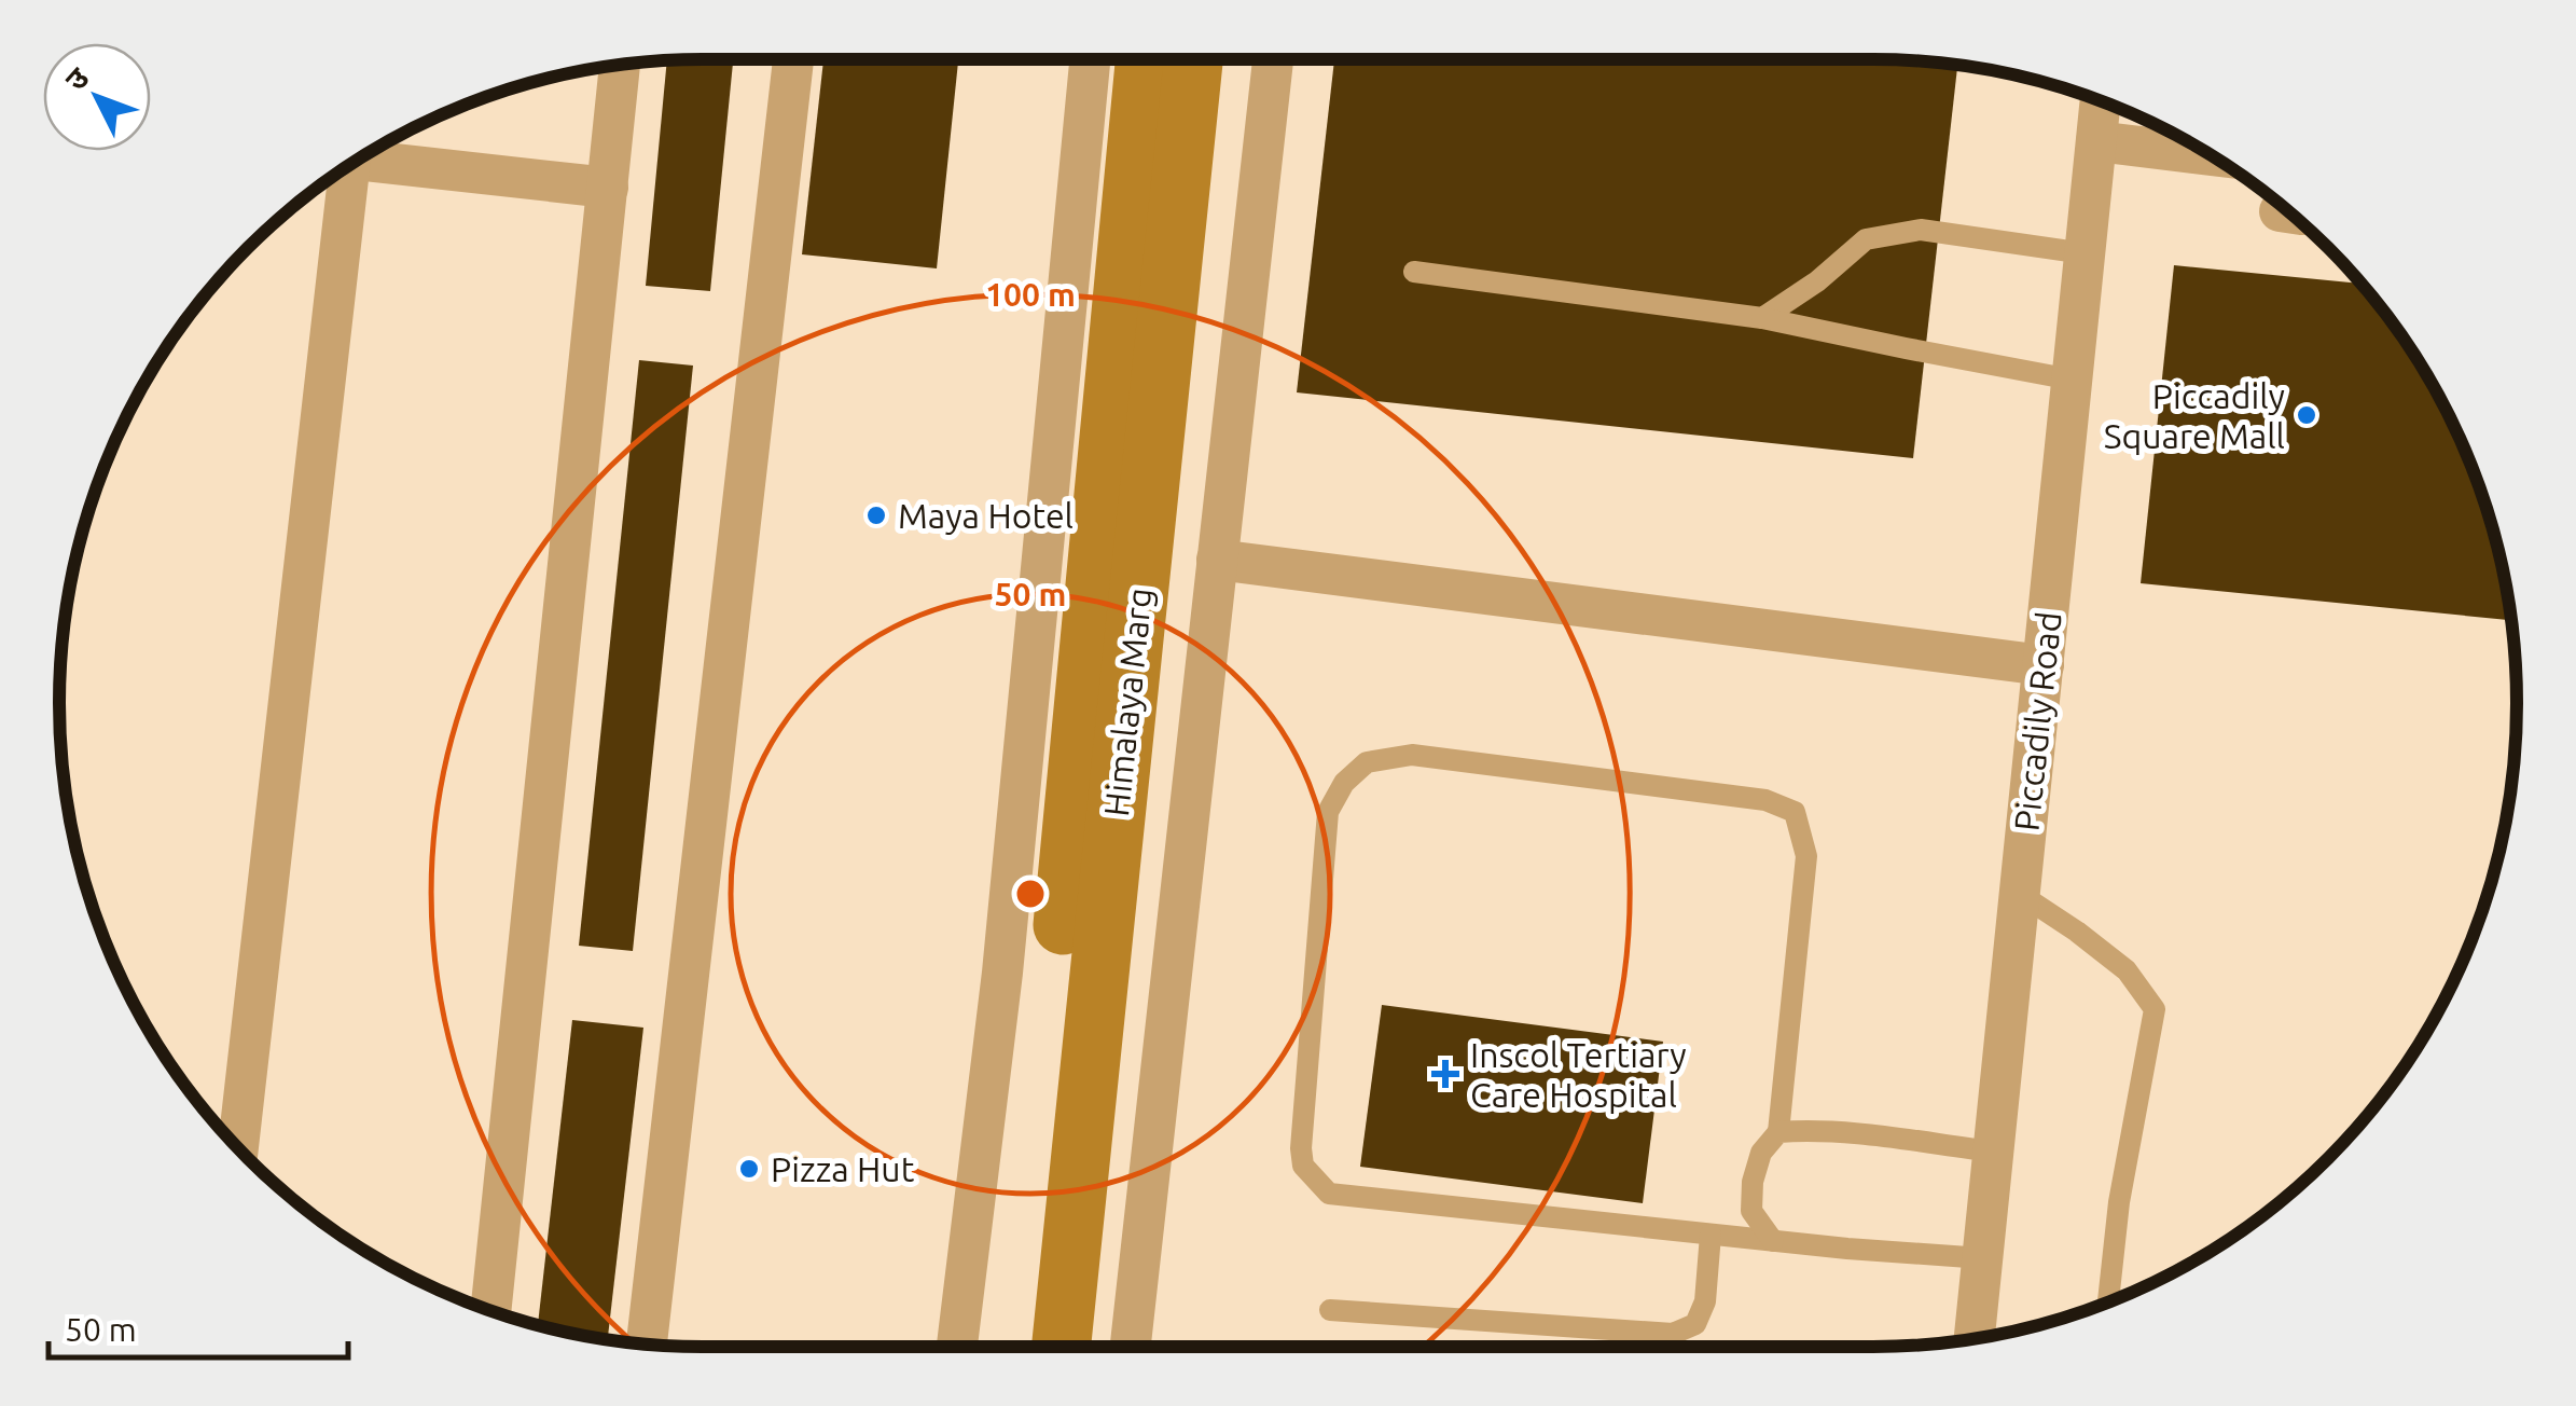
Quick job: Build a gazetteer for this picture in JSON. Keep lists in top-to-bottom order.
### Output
{
  "streets": {
    "main road": ["Himalaya Marg"],
    "street": ["Piccadily Road"]
  },
  "places": {
    "other": ["Piccadily Square Mall", "Maya Hotel", "Pizza Hut"],
    "health": ["Inscol Tertiary Care Hospital"]
  },
  "scale_bar": "50 m",
  "north": "top left",
  "rings": ["100 m", "50 m"]
}
